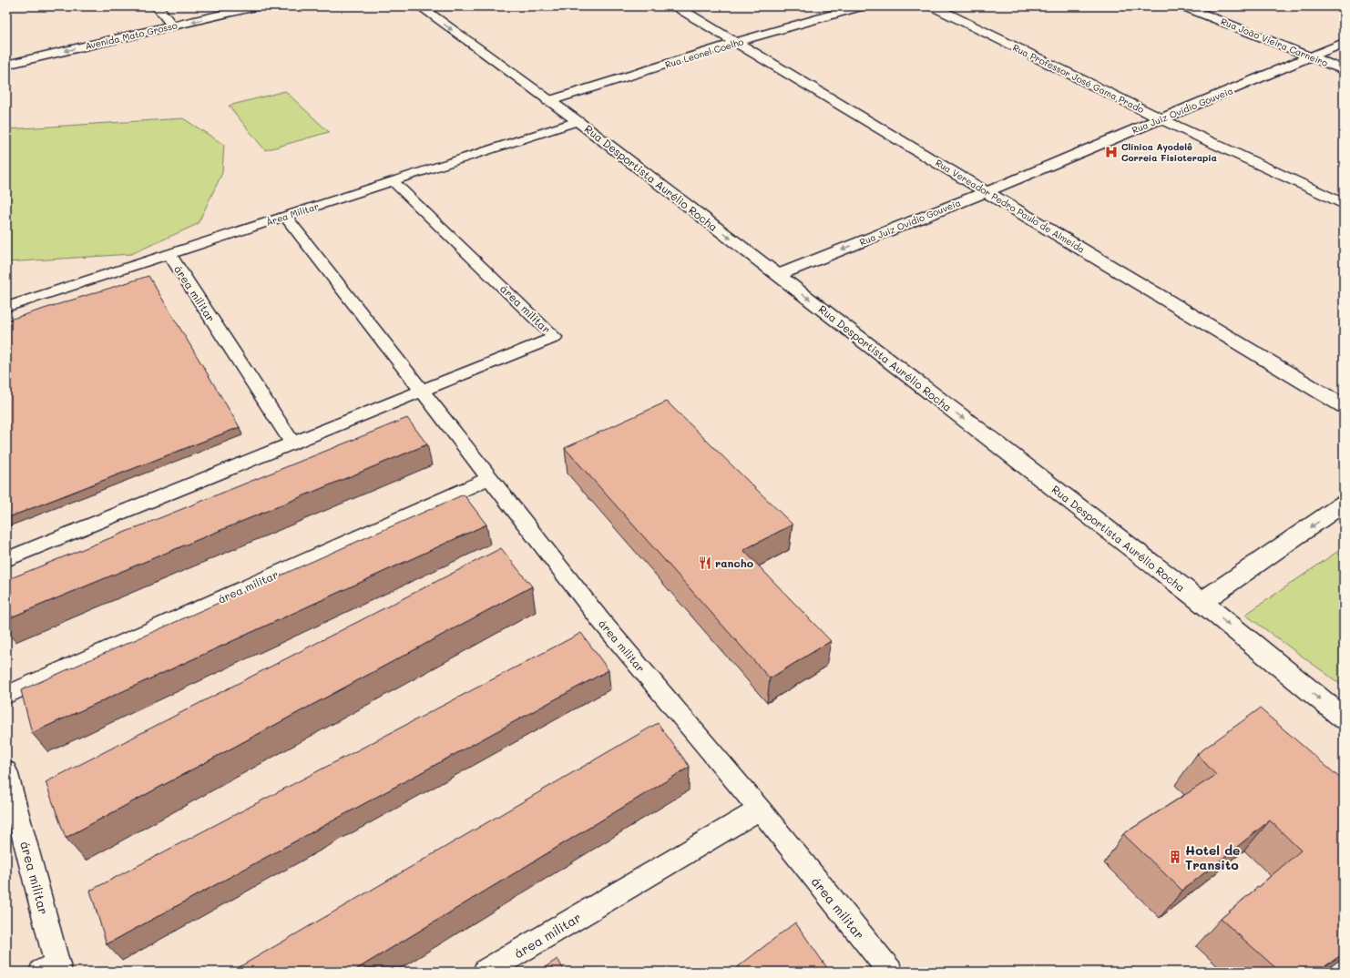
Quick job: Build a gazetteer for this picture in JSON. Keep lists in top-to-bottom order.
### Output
{
  "streets": {
    "street": [
      "Avenida Mato Grosso",
      "Rua João Vieira Carneiro",
      "Rua Leonel Coelho",
      "Rua Professor José Gama Prado",
      "Rua Juiz Ovídio Gouveia",
      "Rua Desportista Aurélio Rocha",
      "Rua Vereador Pedro Paulo de Almeida"
    ],
    "lane": ["Área Militar", "área militar"]
  },
  "crossings": [
    ["Rua João Vieira Carneiro", "Rua Juiz Ovídio Gouveia"],
    ["Rua Leonel Coelho", "Rua Desportista Aurélio Rocha"],
    ["Rua Leonel Coelho", "Rua Vereador Pedro Paulo de Almeida"],
    ["Rua Professor José Gama Prado", "Rua Juiz Ovídio Gouveia"],
    ["Rua Juiz Ovídio Gouveia", "Rua Desportista Aurélio Rocha"],
    ["Rua Juiz Ovídio Gouveia", "Rua Vereador Pedro Paulo de Almeida"],
    ["Rua Desportista Aurélio Rocha", "Área Militar"],
    ["Área Militar", "área militar"]
  ],
  "one_way": ["Avenida Mato Grosso", "Rua Juiz Ovídio Gouveia", "Rua Desportista Aurélio Rocha"],
  "places": {
    "hospital": ["Clínica Ayodelê Correia Fisioterapia"],
    "restaurant": ["rancho"],
    "building": ["Hotel de Transito"]
  }
}
